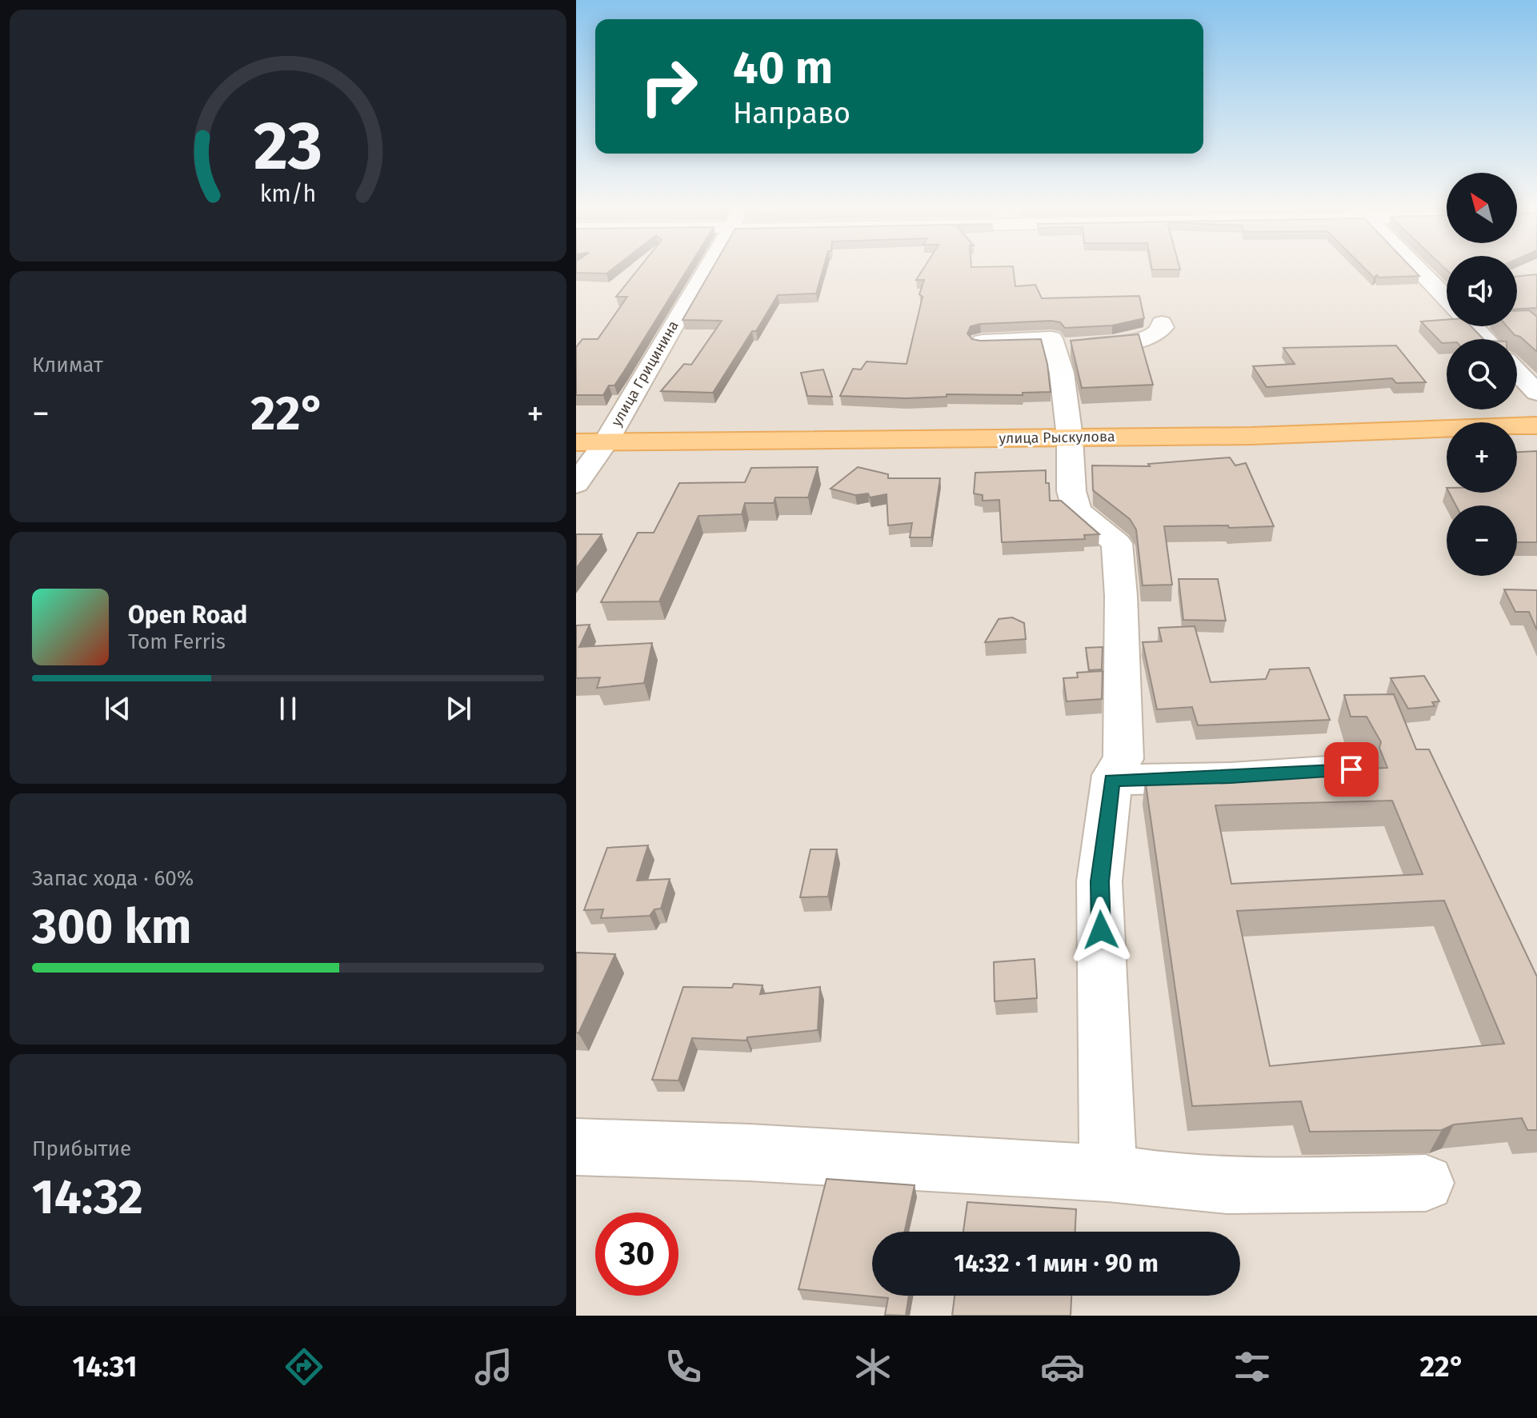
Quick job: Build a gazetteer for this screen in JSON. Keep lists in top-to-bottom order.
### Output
{
  "streets": {
    "main road": ["улица Рыскулова"],
    "street": ["улица Грицинина"]
  },
  "crossings": [
    ["улица Грицинина", "улица Рыскулова"]
  ],
  "north": "top left",
  "page": {
    "turn": ["40 m", "Направо"],
    "map_buttons": ["+", "−"],
    "tile": [
      "Климат",
      ["Запас хода · 60%", "300 km"],
      ["Прибытие", "14:32"]
    ],
    "heat": ["−", "22°", "+"],
    "song": ["Open Road", "Tom Ferris"],
    "limit": "30",
    "trip": "14:32 · 1 мин · 90 m",
    "tabs": ["14:31", "22°"],
    "gauge": ["23", "km/h"]
  }
}
